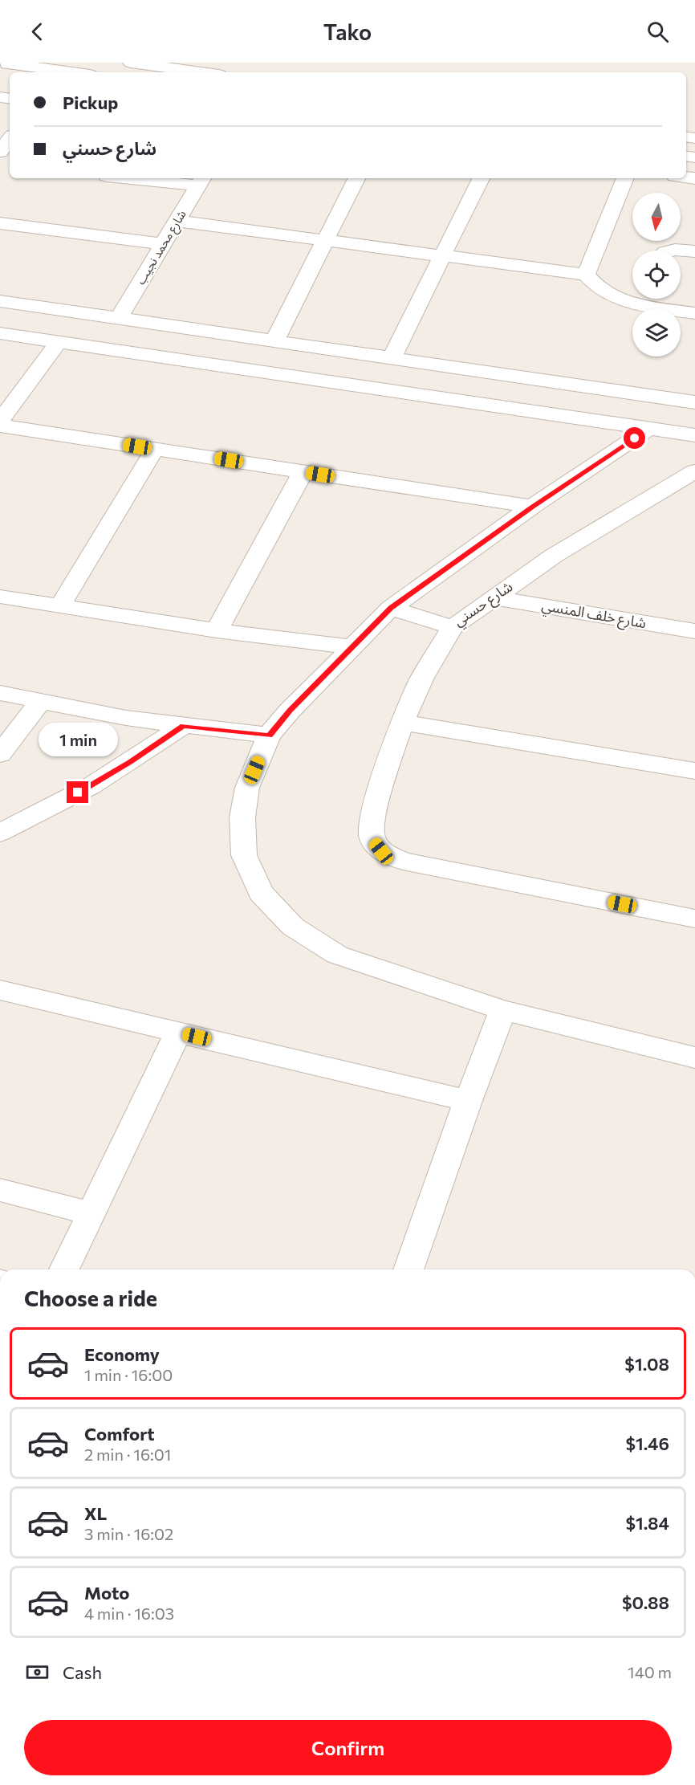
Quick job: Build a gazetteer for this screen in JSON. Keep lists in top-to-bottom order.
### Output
{
  "streets": {
    "street": ["شارع محمد نجيب", "شارع حسني", "شارع خلف المنسي"]
  },
  "crossings": [
    ["شارع حسني", "شارع خلف المنسي"]
  ],
  "north": "bottom",
  "page": {
    "header": "Tako",
    "banner": ["Pickup", "شارع حسني"],
    "bubble": "1 min",
    "heading": "Choose a ride",
    "list": [
      {
        "name": "Economy",
        "note": "1 min · 16:00",
        "value": "$1.08"
      },
      {
        "name": "Comfort",
        "note": "2 min · 16:01",
        "value": "$1.46"
      },
      {
        "name": "XL",
        "note": "3 min · 16:02",
        "value": "$1.84"
      },
      {
        "name": "Moto",
        "note": "4 min · 16:03",
        "value": "$0.88"
      }
    ],
    "pay": ["Cash", "140 m"],
    "buttons": "Confirm"
  }
}
